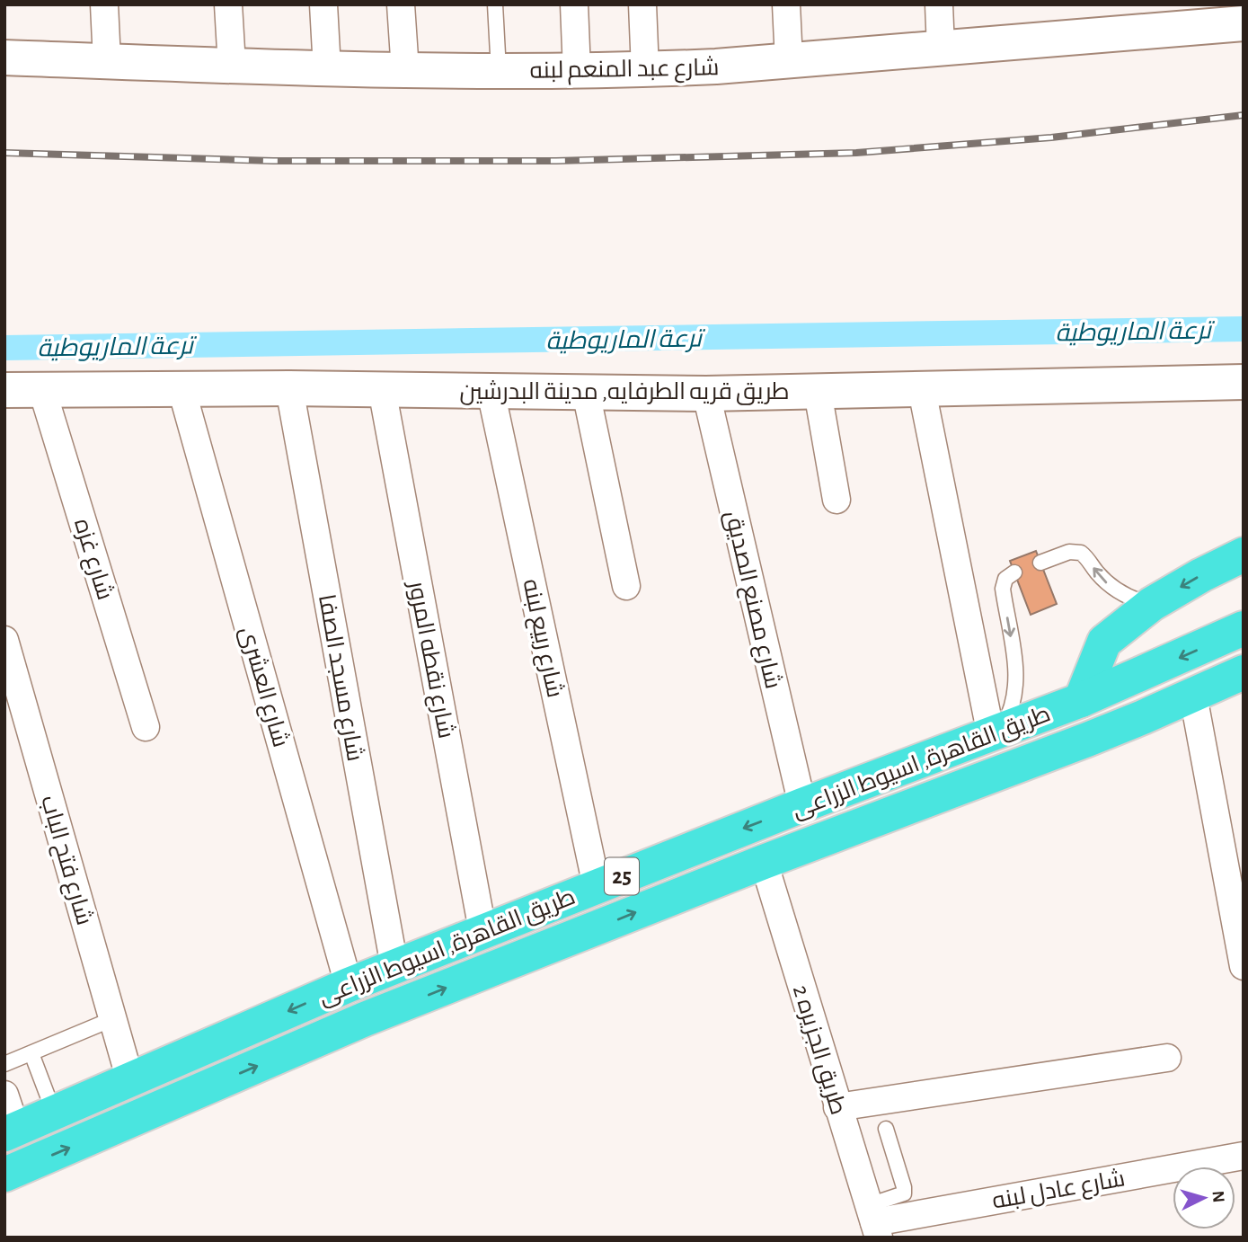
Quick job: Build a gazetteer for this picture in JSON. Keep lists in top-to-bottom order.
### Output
{
  "streets": {
    "highway": ["طريق القاهرة, اسيوط الزراعى", "25"],
    "main road": ["شارع عبد المنعم لبنه", "طريق قريه الطرفايه, مدينة البدرشين"],
    "street": [
      "شارع غزه",
      "شارع مصنع الصديق",
      "شارع ربيع لبنه",
      "شارع نقطه المرور",
      "شارع مسجد الصفا",
      "شارع العشرى",
      "شارع فتح الباب",
      "طريق الجزيره 2",
      "شارع عادل لبنه"
    ]
  },
  "crossings": [
    ["طريق قريه الطرفايه, مدينة البدرشين", "شارع غزه"],
    ["طريق قريه الطرفايه, مدينة البدرشين", "شارع مصنع الصديق"],
    ["طريق قريه الطرفايه, مدينة البدرشين", "شارع ربيع لبنه"],
    ["طريق قريه الطرفايه, مدينة البدرشين", "شارع نقطه المرور"],
    ["طريق قريه الطرفايه, مدينة البدرشين", "شارع مسجد الصفا"],
    ["طريق قريه الطرفايه, مدينة البدرشين", "شارع العشرى"],
    ["شارع مصنع الصديق", "طريق القاهرة, اسيوط الزراعى"],
    ["شارع ربيع لبنه", "طريق القاهرة, اسيوط الزراعى"],
    ["شارع نقطه المرور", "طريق القاهرة, اسيوط الزراعى"],
    ["شارع مسجد الصفا", "طريق القاهرة, اسيوط الزراعى"],
    ["شارع العشرى", "طريق القاهرة, اسيوط الزراعى"],
    ["طريق القاهرة, اسيوط الزراعى", "شارع فتح الباب"],
    ["طريق القاهرة, اسيوط الزراعى", "طريق الجزيره 2"],
    ["طريق الجزيره 2", "شارع عادل لبنه"]
  ],
  "water": ["ترعة الماريوطية"],
  "north": "right"
}
